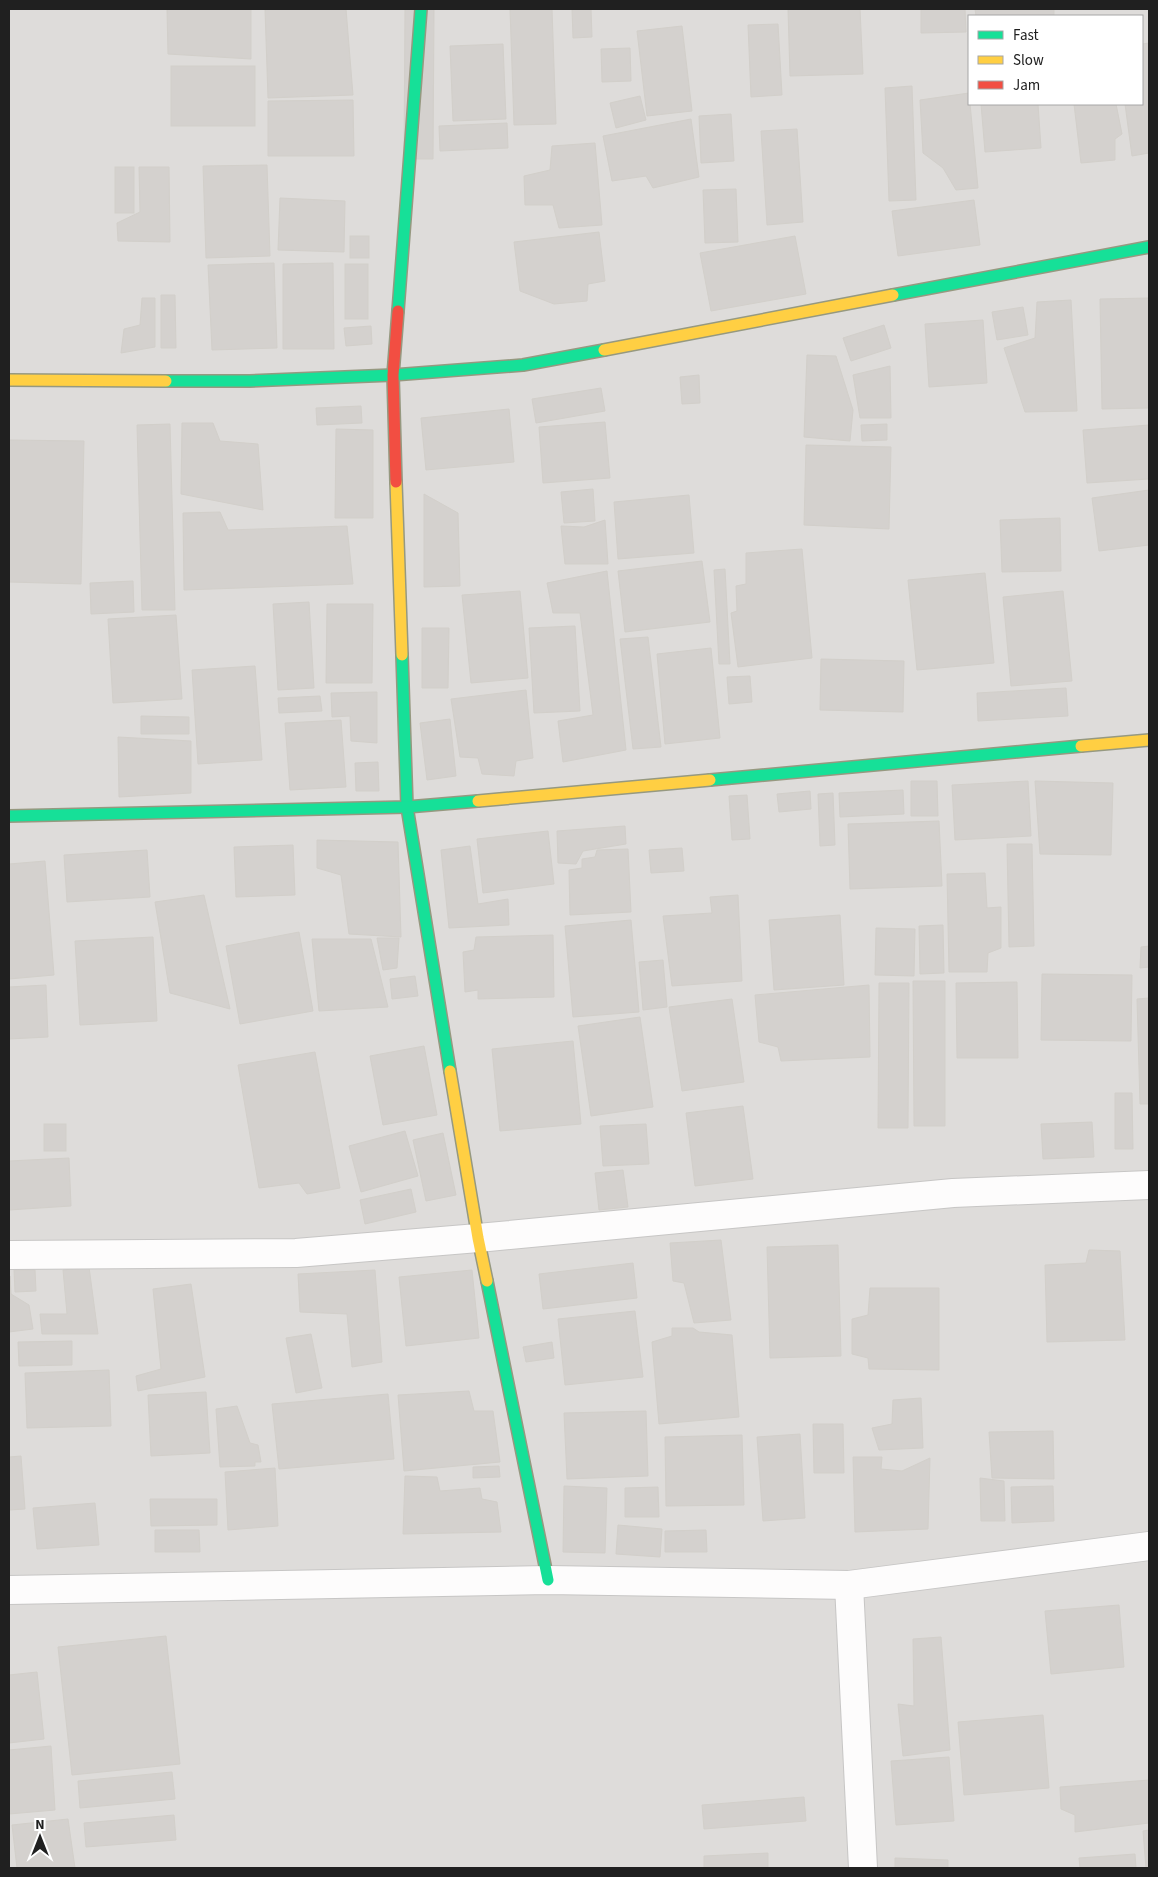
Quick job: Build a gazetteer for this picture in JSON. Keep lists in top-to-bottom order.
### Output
{
  "legend": ["Fast", "Slow", "Jam"],
  "north": "top"
}
